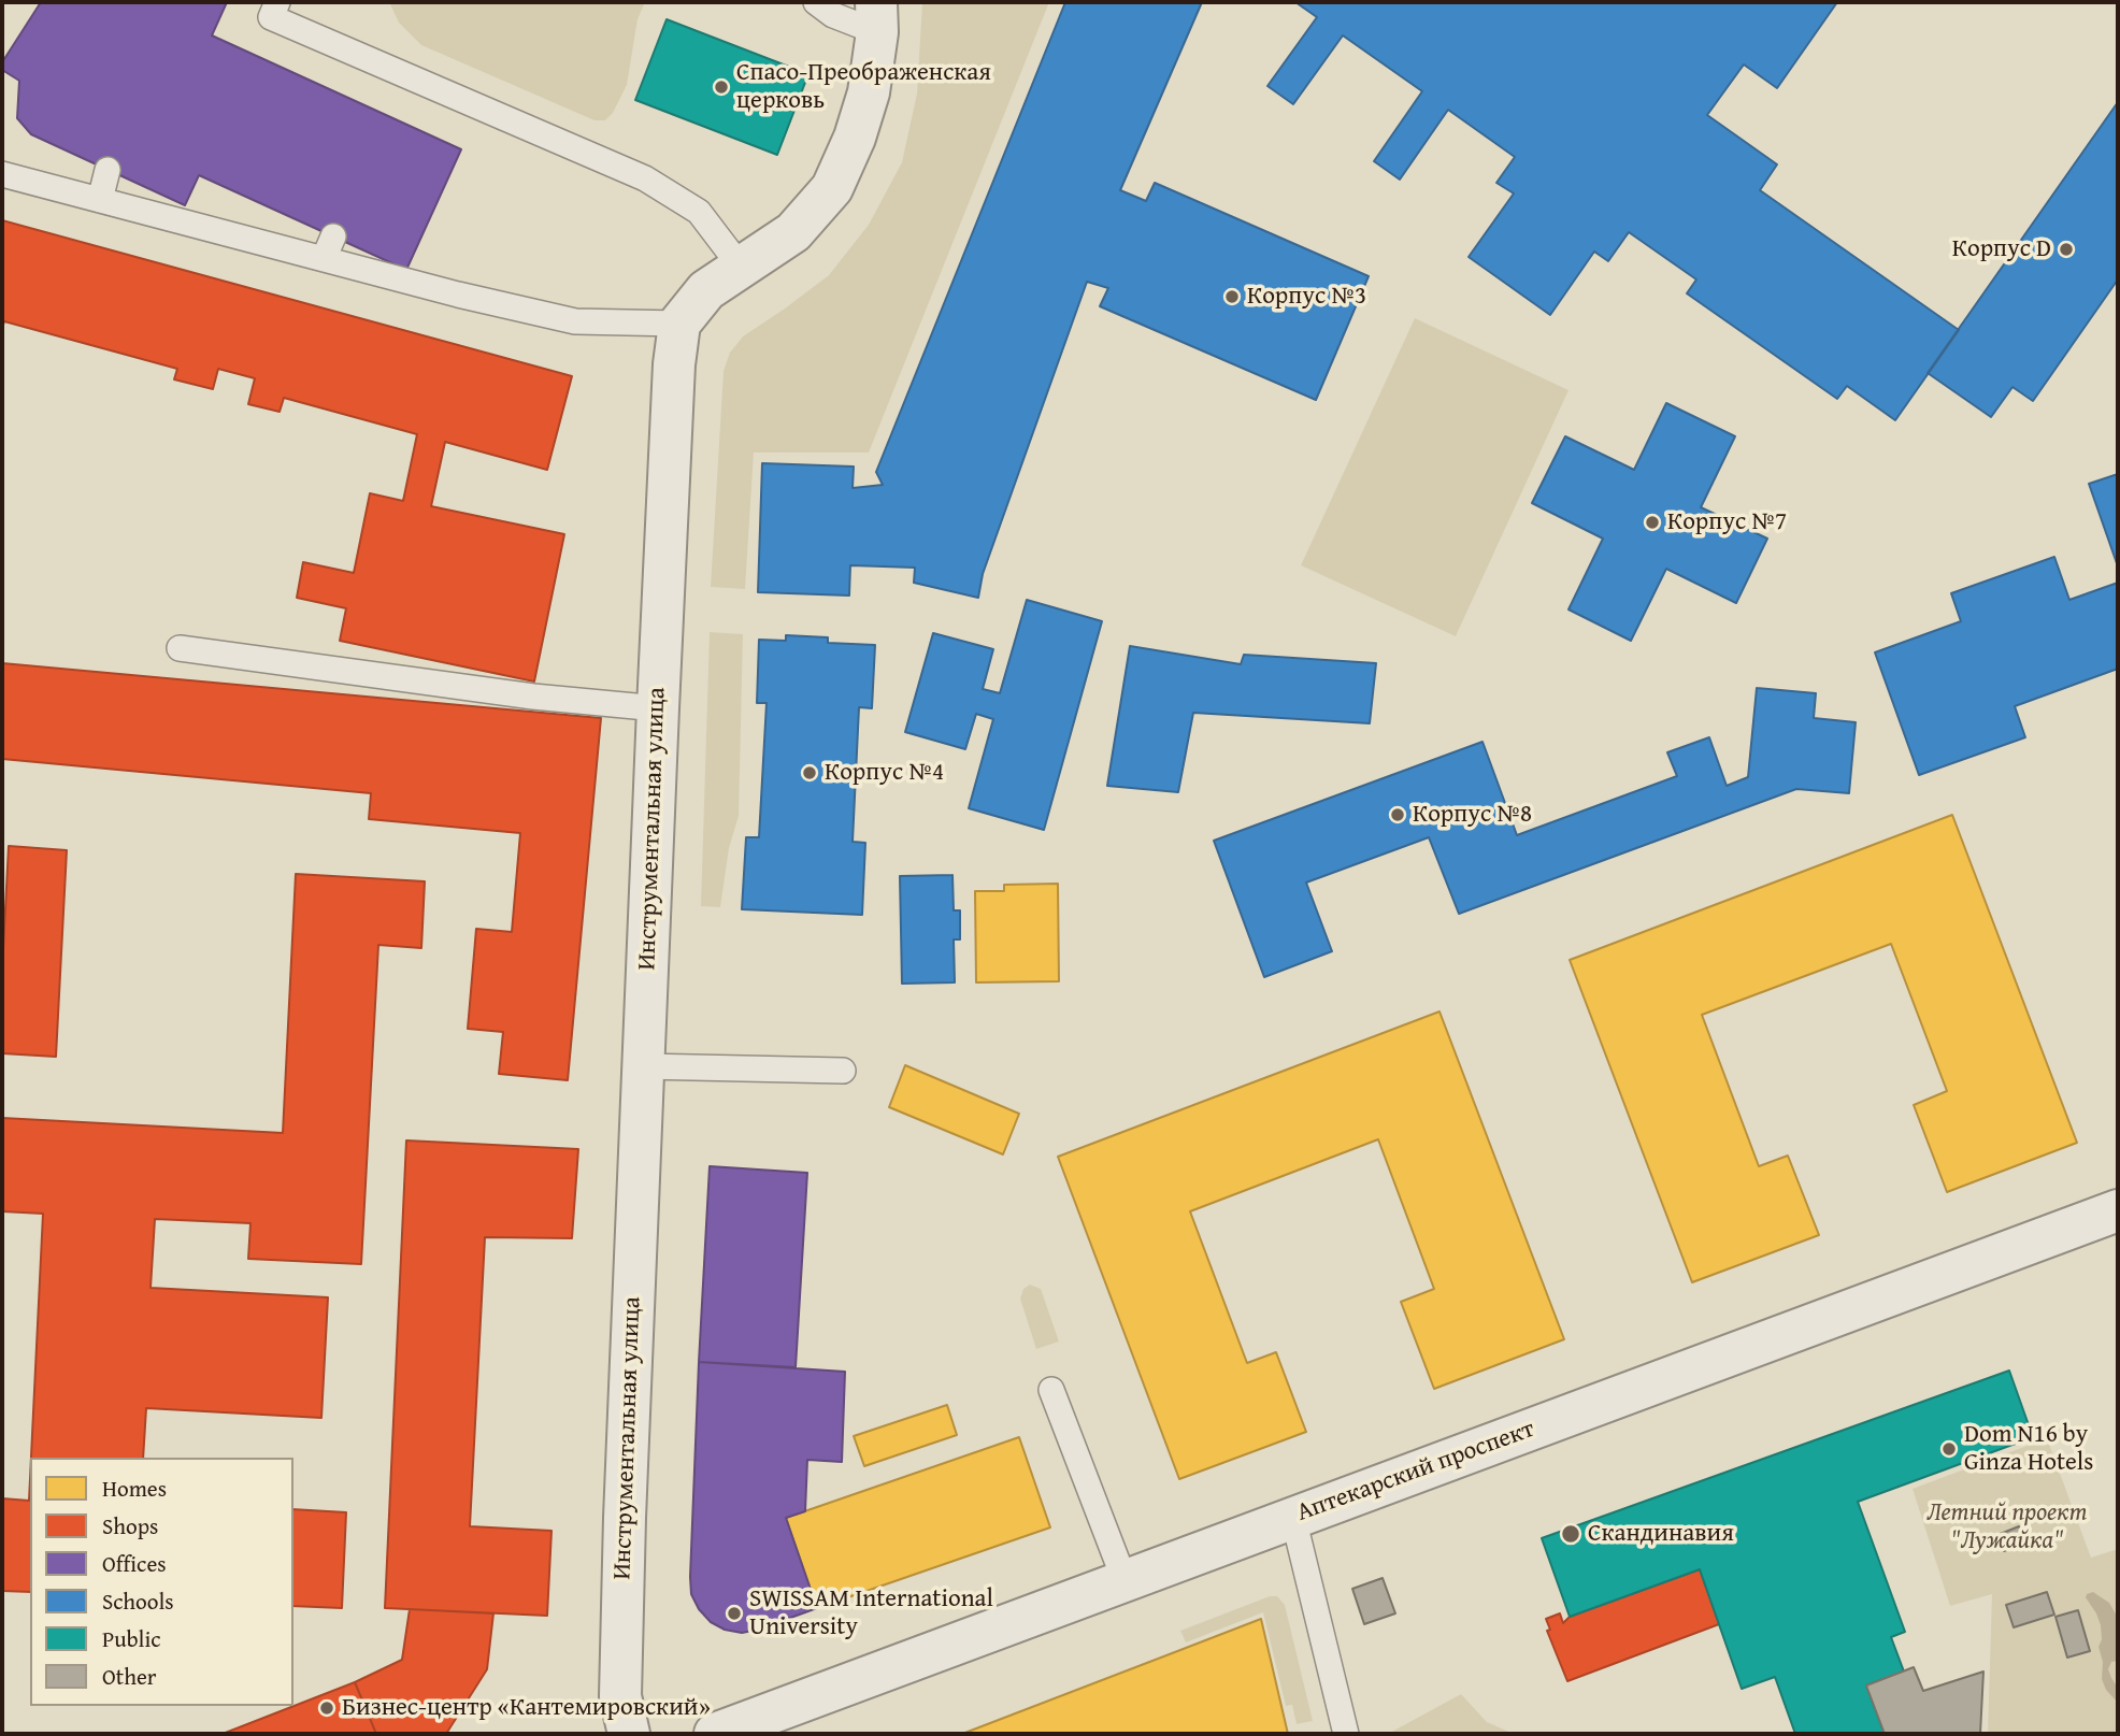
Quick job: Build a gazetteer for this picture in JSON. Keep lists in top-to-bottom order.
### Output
{
  "streets": {
    "street": ["Инструментальная улица", "Аптекарский проспект"]
  },
  "parks": ["Летний проект \"Лужайка\""],
  "places": [
    "Спасо-Преображенская церковь",
    "Корпус D",
    "Корпус №3",
    "Корпус №7",
    "Корпус №4",
    "Корпус №8",
    "Dom N16 by Ginza Hotels",
    "Скандинавия",
    "SWISSAM International University",
    "Бизнес-центр «Кантемировский»"
  ],
  "legend": [
    "Homes",
    "Shops",
    "Offices",
    "Schools",
    "Public",
    "Other"
  ]
}
